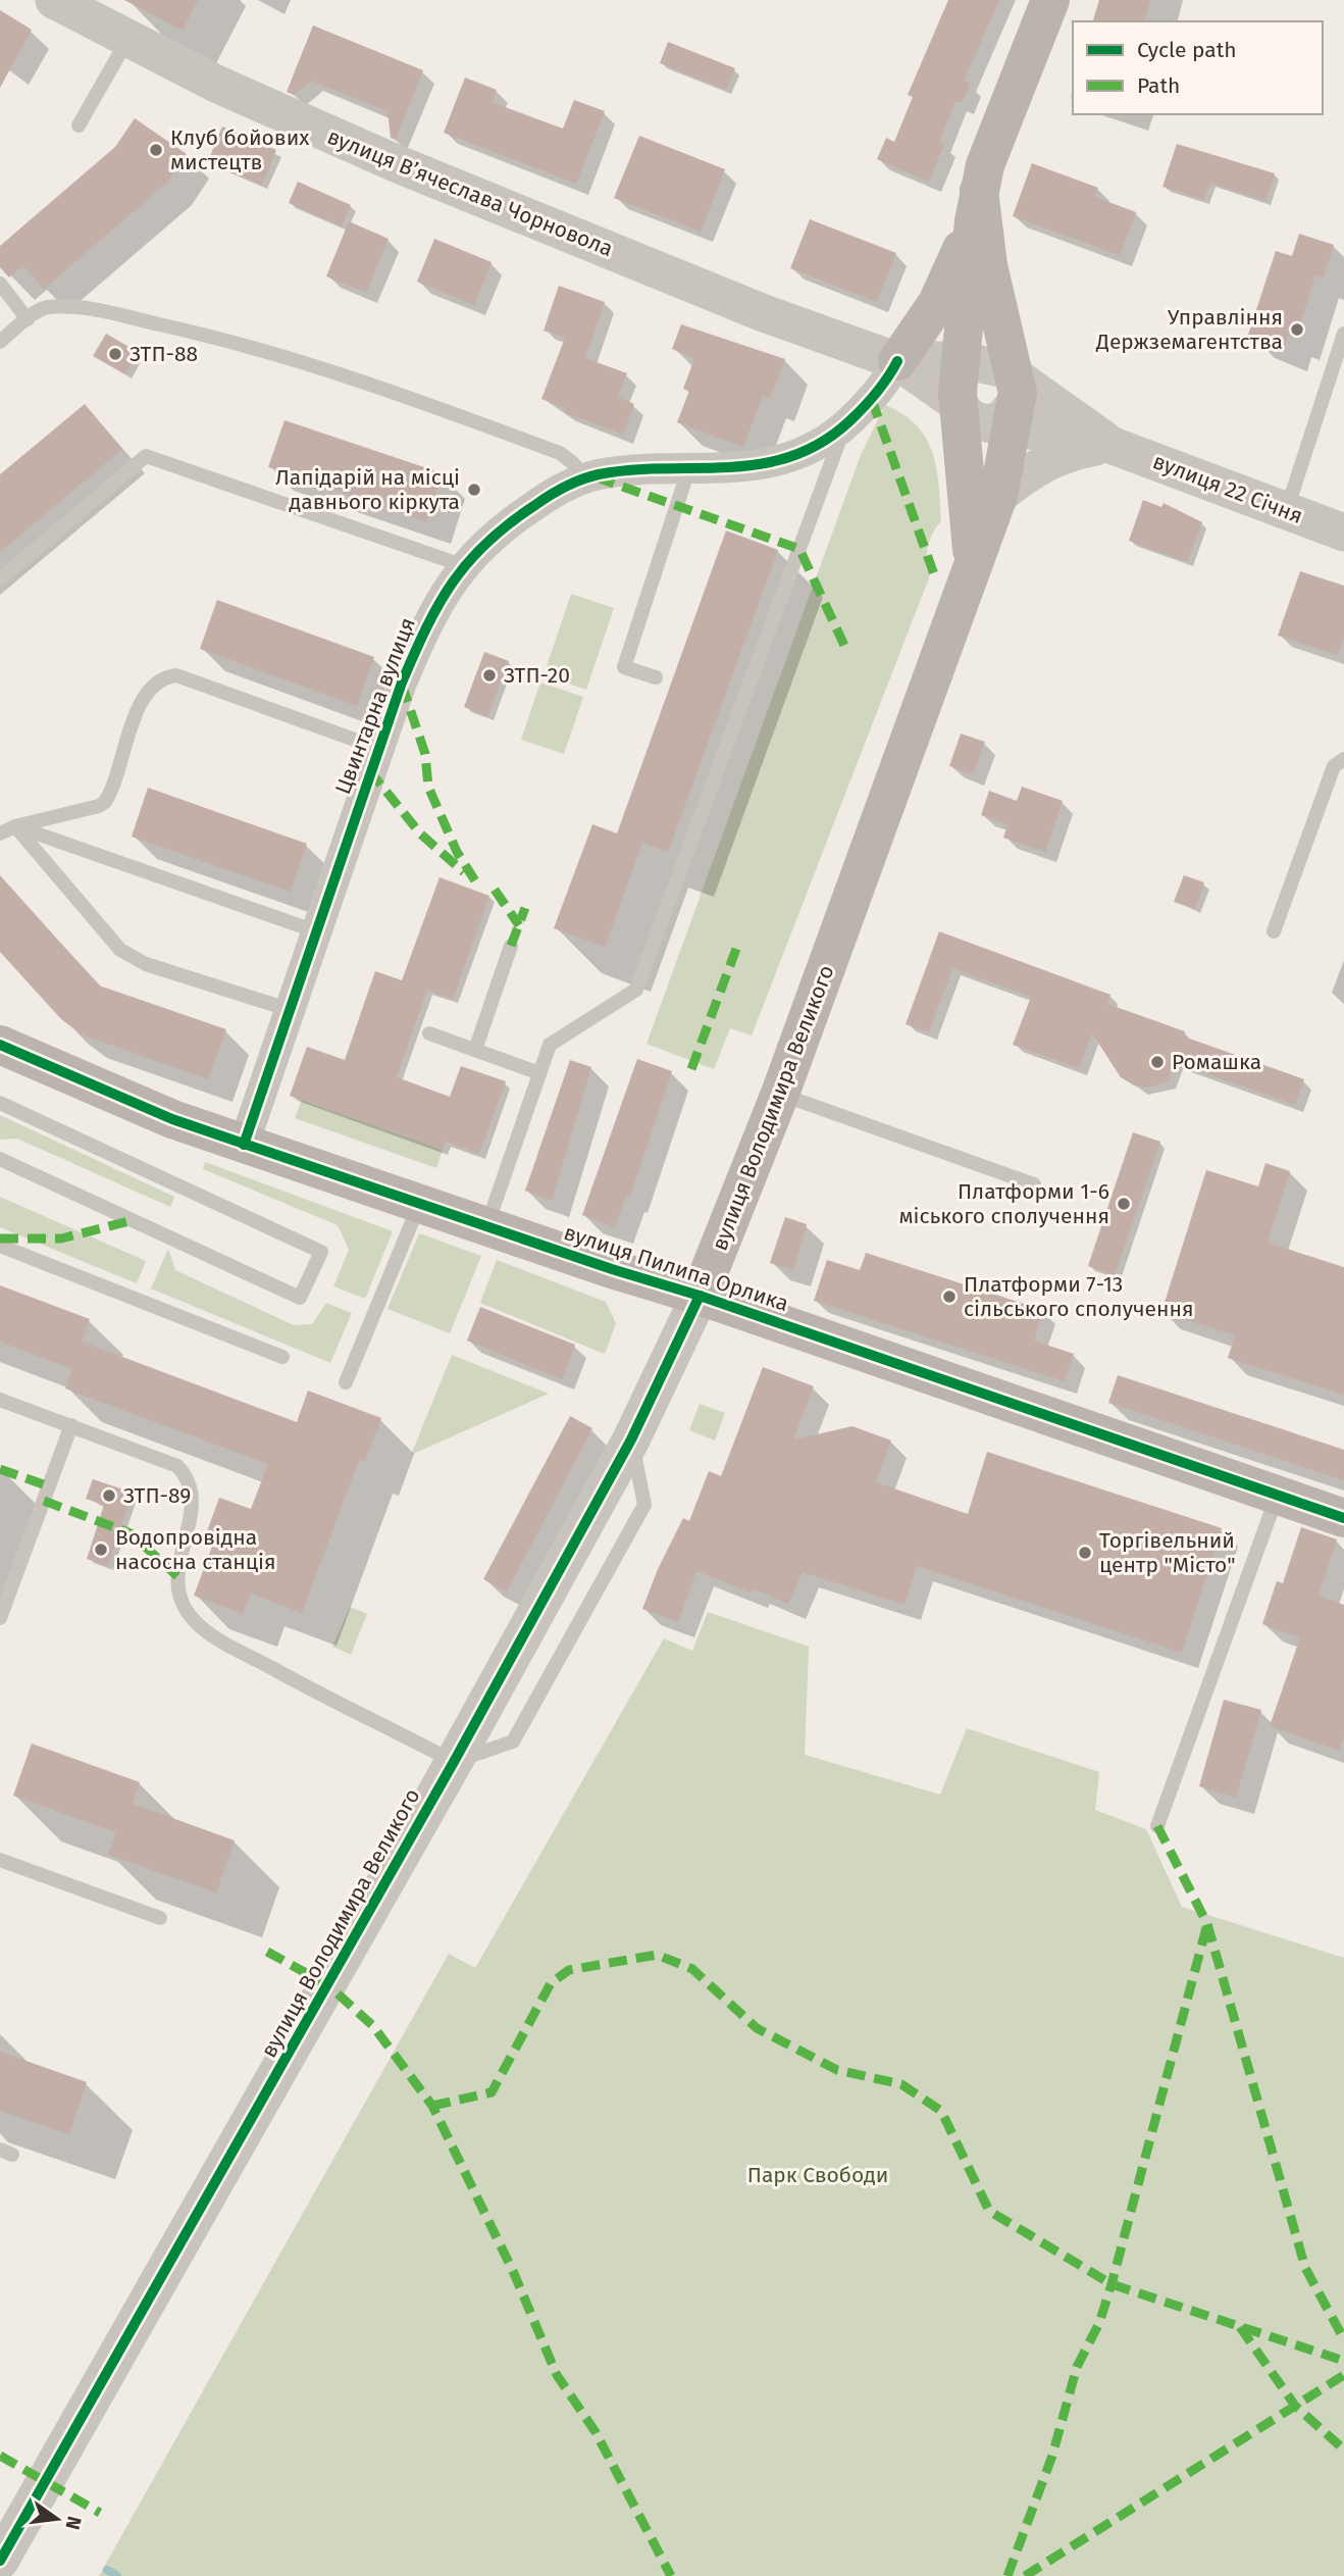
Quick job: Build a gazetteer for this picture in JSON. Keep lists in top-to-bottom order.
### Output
{
  "streets": {
    "main road": ["вулиця Володимира Великого", "вулиця Пилипа Орлика"],
    "street": ["вулиця Вʼячеслава Чорновола", "вулиця 22 Січня", "Цвинтарна вулиця"]
  },
  "crossings": [
    ["вулиця Вʼячеслава Чорновола", "Цвинтарна вулиця"],
    ["Цвинтарна вулиця", "вулиця Пилипа Орлика"],
    ["вулиця Володимира Великого", "вулиця Пилипа Орлика"]
  ],
  "parks": ["Парк Свободи"],
  "places": [
    "Клуб бойових мистецтв",
    "Управління Держземагентства",
    "ЗТП-88",
    "Лапідарій на місці давнього кіркута",
    "ЗТП-20",
    "Ромашка",
    "Платформи 1-6 міського сполучення",
    "Платформи 7-13 сільського сполучення",
    "ЗТП-89",
    "Водопровідна насосна станція",
    "Торгівельний центр \"Місто\""
  ],
  "legend": ["Cycle path", "Path"],
  "north": "right"
}
